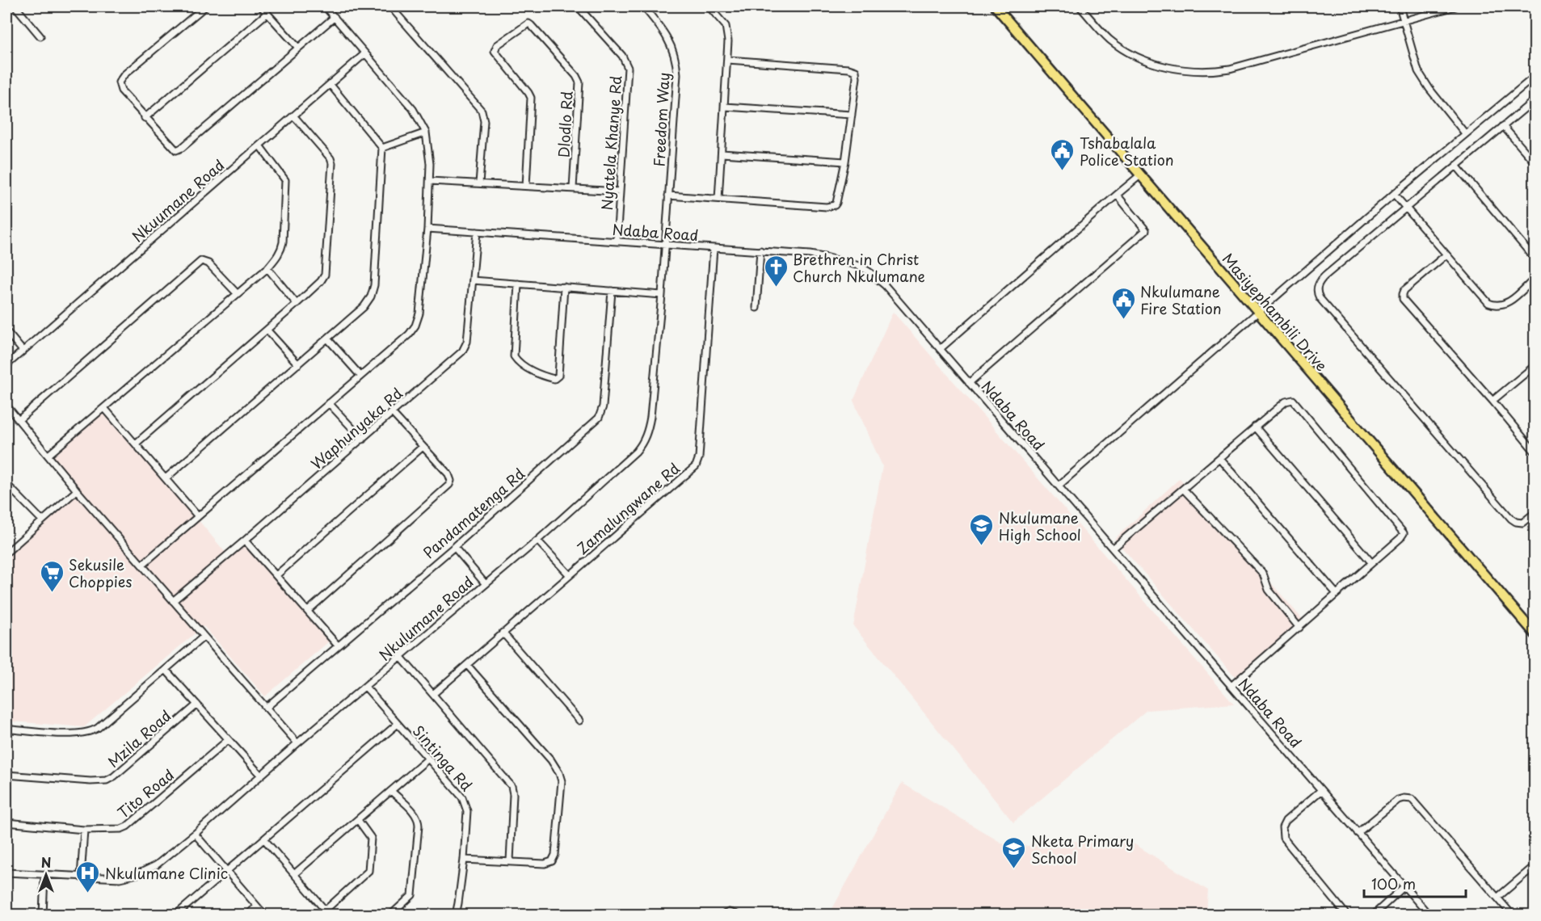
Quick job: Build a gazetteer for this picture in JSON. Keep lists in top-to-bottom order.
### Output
{
  "streets": {
    "main road": ["Masiyephambili Drive"],
    "street": [
      "Freedom Way",
      "Dlodlo Rd",
      "Nyatela Khanye Rd",
      "Nkuumane Road",
      "Ndaba Road",
      "Waphunyaka Rd",
      "Zamalungwane Rd",
      "Pandamatenga Rd",
      "Nkulumane Road",
      "Mzila Road",
      "Sintinga Rd",
      "Tito Road"
    ]
  },
  "crossings": [
    ["Freedom Way", "Ndaba Road"],
    ["Freedom Way", "Nkulumane Road"],
    ["Nyatela Khanye Rd", "Ndaba Road"],
    ["Ndaba Road", "Waphunyaka Rd"],
    ["Ndaba Road", "Zamalungwane Rd"],
    ["Ndaba Road", "Nkulumane Road"],
    ["Nkulumane Road", "Sintinga Rd"]
  ],
  "places": {
    "public building": ["Tshabalala Police Station", "Nkulumane Fire Station"],
    "church": ["Brethren in Christ Church Nkulumane"],
    "school or university": ["Nkulumane High School", "Nketa Primary School"],
    "supermarket": ["Sekusile Choppies"],
    "hospital": ["Nkulumane Clinic"]
  },
  "scale_bar": "100 m",
  "north": "top"
}
